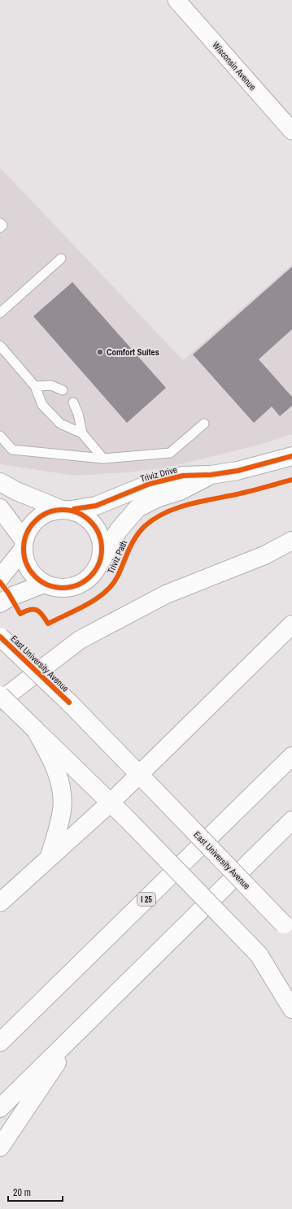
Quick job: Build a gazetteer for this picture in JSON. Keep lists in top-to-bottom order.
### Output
{
  "streets": {
    "main road": ["Triviz Drive", "East University Avenue", "I 25"],
    "street": ["Wisconsin Avenue"],
    "cycle path": ["Triviz Path"]
  },
  "places": ["Comfort Suites"],
  "scale_bar": "20 m"
}
